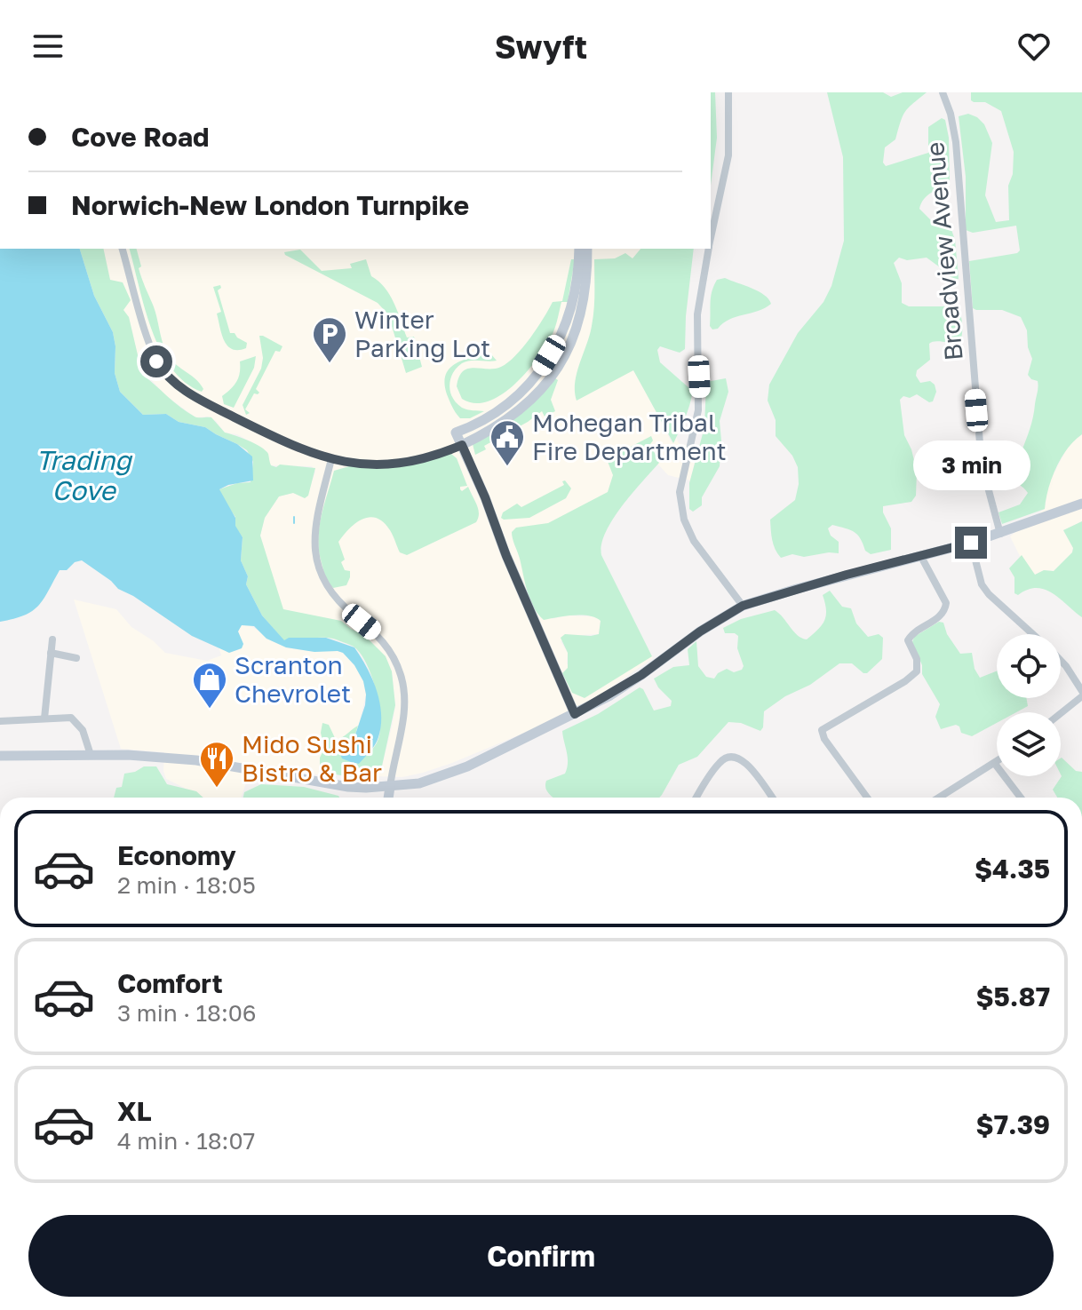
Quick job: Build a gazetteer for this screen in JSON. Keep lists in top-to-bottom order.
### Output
{
  "streets": {
    "street": ["Broadview Avenue"]
  },
  "water": ["Trading Cove"],
  "places": {
    "parking": ["Winter Parking Lot"],
    "public building": ["Mohegan Tribal Fire Department"],
    "shop": ["Scranton Chevrolet"],
    "restaurant": ["Mido Sushi Bistro & Bar"]
  },
  "page": {
    "header": "Swyft",
    "banner": ["Cove Road", "Norwich-New London Turnpike"],
    "bubble": "3 min",
    "list": [
      {
        "name": "Economy",
        "note": "2 min · 18:05",
        "value": "$4.35"
      },
      {
        "name": "Comfort",
        "note": "3 min · 18:06",
        "value": "$5.87"
      },
      {
        "name": "XL",
        "note": "4 min · 18:07",
        "value": "$7.39"
      }
    ],
    "buttons": "Confirm"
  }
}
